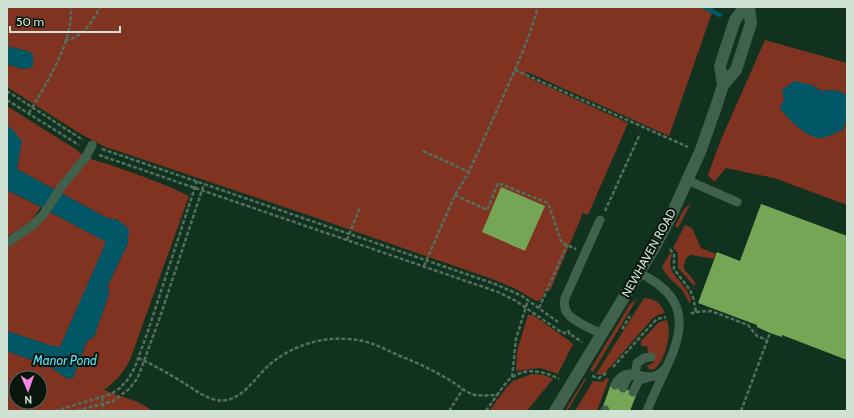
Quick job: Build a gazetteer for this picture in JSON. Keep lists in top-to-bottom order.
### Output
{
  "streets": {
    "street": ["NEWHAVEN ROAD"]
  },
  "water": ["Manor Pond"],
  "scale_bar": "50 m",
  "north": "bottom"
}
